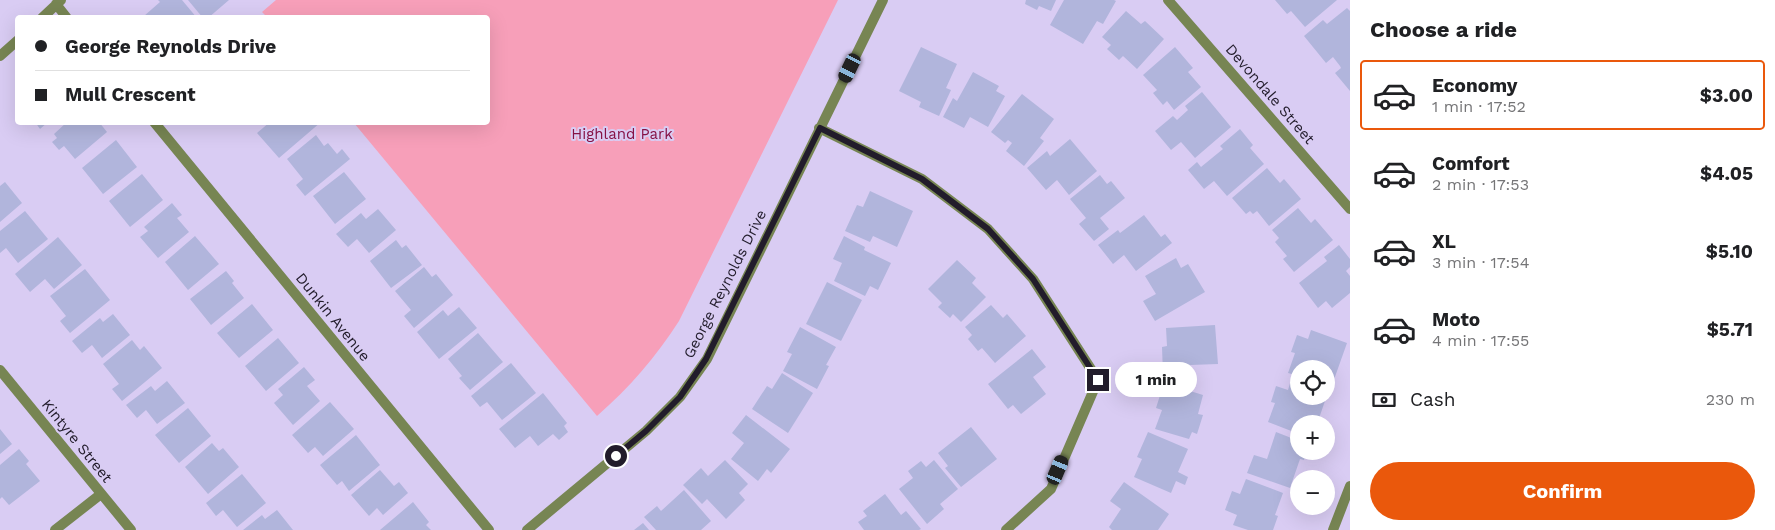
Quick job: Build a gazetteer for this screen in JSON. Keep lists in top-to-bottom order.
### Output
{
  "streets": {
    "street": [
      "Devondale Street",
      "George Reynolds Drive",
      "Dunkin Avenue",
      "Kintyre Street"
    ]
  },
  "parks": ["Highland Park"],
  "page": {
    "heading": "Choose a ride",
    "banner": ["George Reynolds Drive", "Mull Crescent"],
    "list": [
      {
        "name": "Economy",
        "note": "1 min · 17:52",
        "value": "$3.00"
      },
      {
        "name": "Comfort",
        "note": "2 min · 17:53",
        "value": "$4.05"
      },
      {
        "name": "XL",
        "note": "3 min · 17:54",
        "value": "$5.10"
      },
      {
        "name": "Moto",
        "note": "4 min · 17:55",
        "value": "$5.71"
      }
    ],
    "map_buttons": ["+", "−"],
    "bubble": "1 min",
    "pay": ["Cash", "230 m"],
    "buttons": "Confirm"
  }
}
